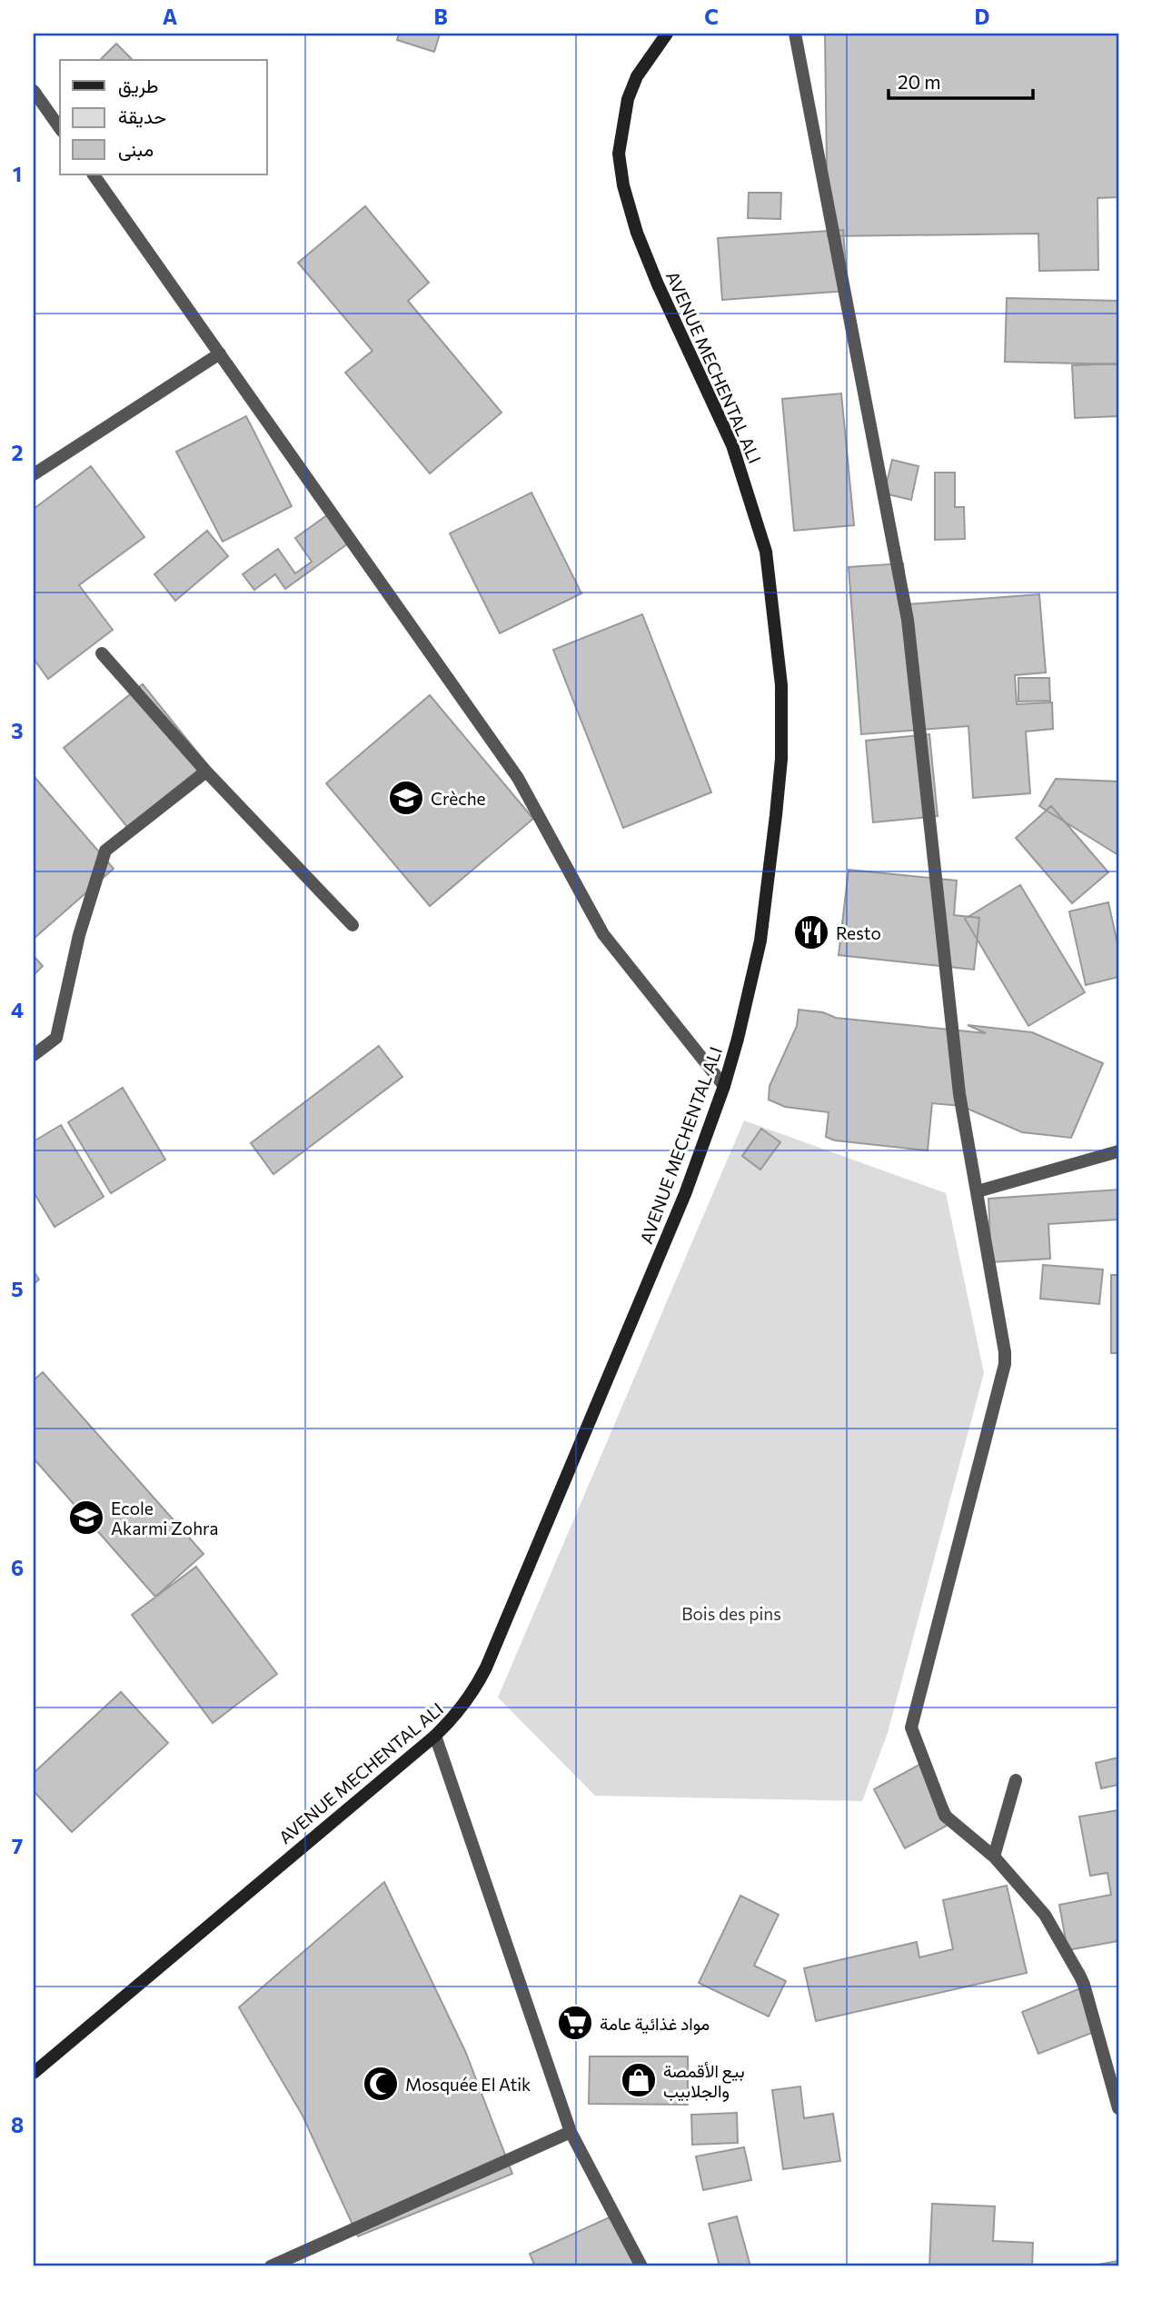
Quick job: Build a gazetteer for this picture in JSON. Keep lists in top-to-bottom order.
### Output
{
  "streets": {
    "main road": ["AVENUE MECHENTAL ALI"]
  },
  "parks": ["Bois des pins"],
  "places": {
    "school or university": ["Crèche", "Ecole Akarmi Zohra"],
    "restaurant": ["Resto"],
    "supermarket": ["مواد غذائية عامة"],
    "shop": ["بيع الأقمصة والجلابيب"],
    "mosque": ["Mosquée El Atik"]
  },
  "legend": ["طريق", "حديقة", "مبنى"],
  "scale_bar": "20 m",
  "grid": {
    "columns": [
      "A",
      "B",
      "C",
      "D"
    ],
    "rows": [
      "1",
      "2",
      "3",
      "4",
      "5",
      "6",
      "7",
      "8"
    ]
  }
}
